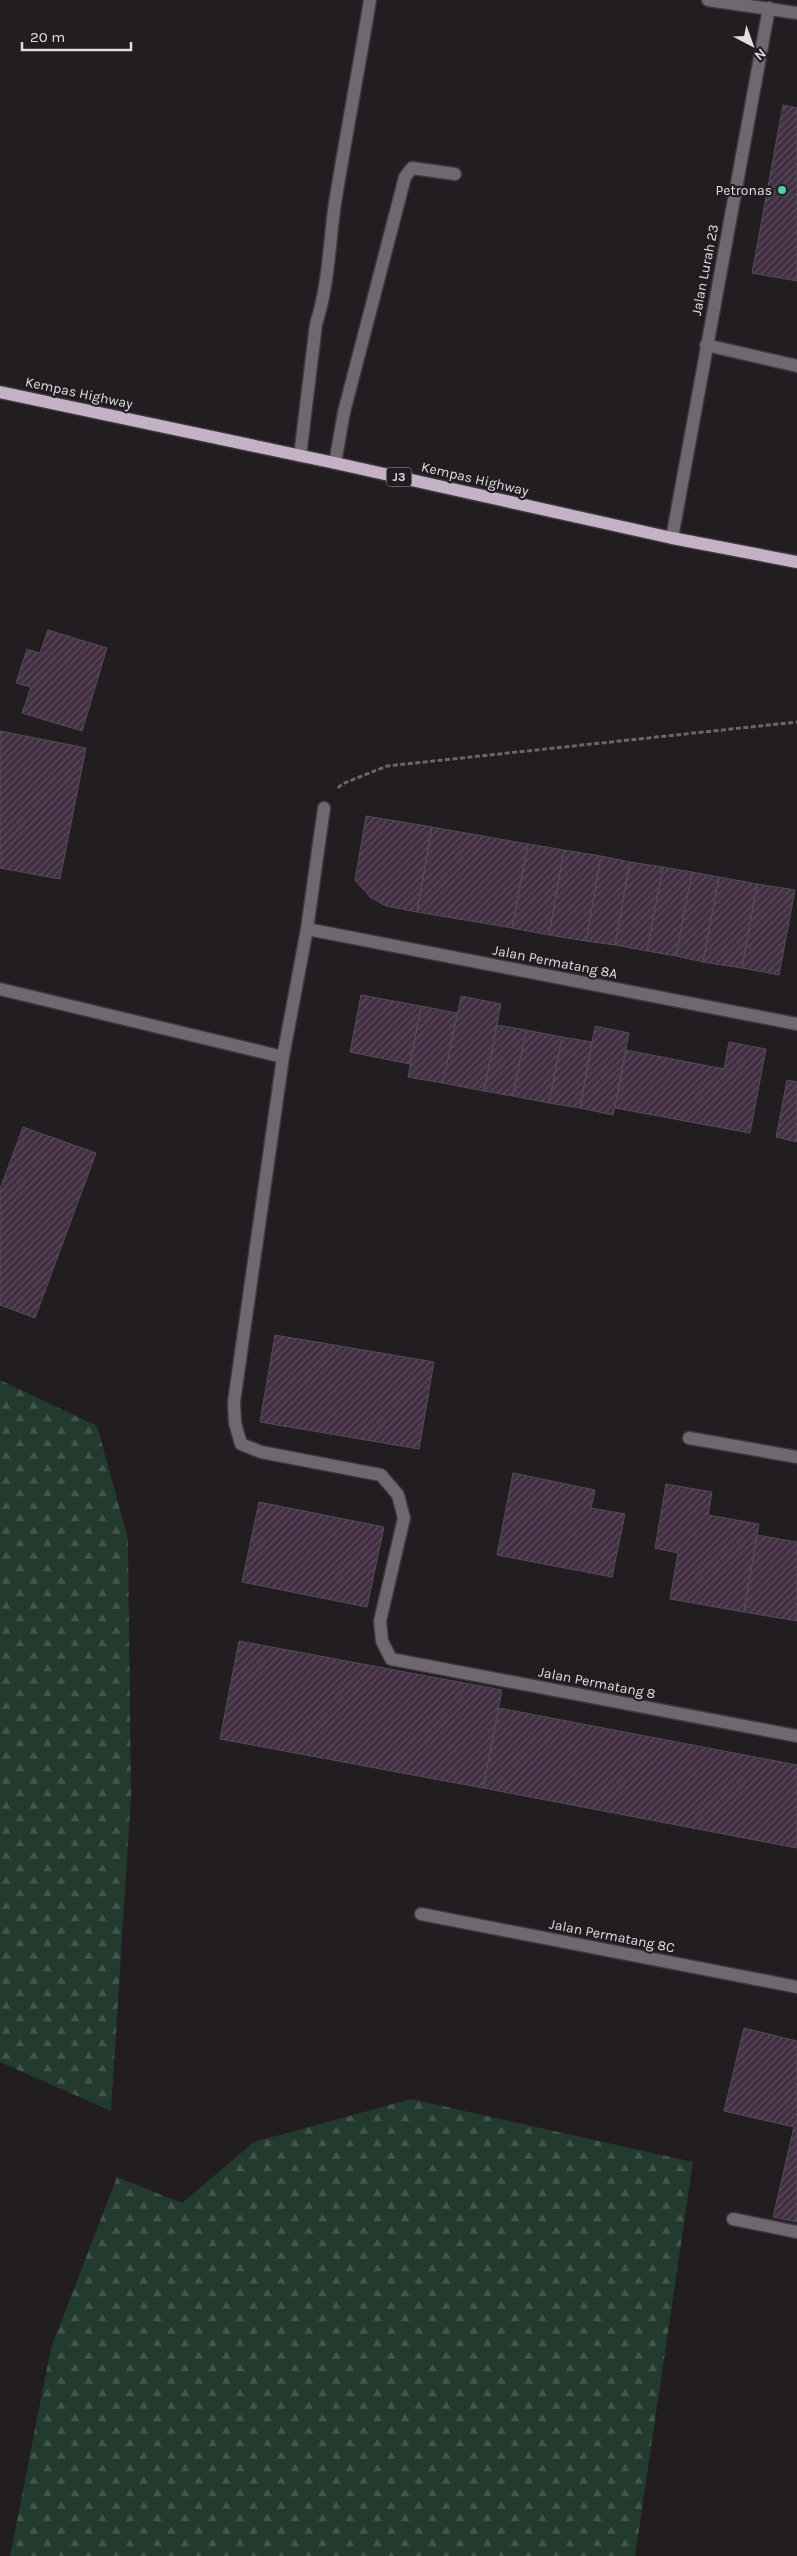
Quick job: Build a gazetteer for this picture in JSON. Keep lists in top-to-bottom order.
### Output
{
  "streets": {
    "main road": ["Kempas Highway", "J3"],
    "street": [
      "Jalan Lurah 23",
      "Jalan Permatang 8A",
      "Jalan Permatang 8",
      "Jalan Permatang 8C"
    ]
  },
  "crossings": [
    ["Jalan Lurah 23", "Kempas Highway"]
  ],
  "places": ["Petronas"],
  "scale_bar": "20 m",
  "north": "bottom right"
}
